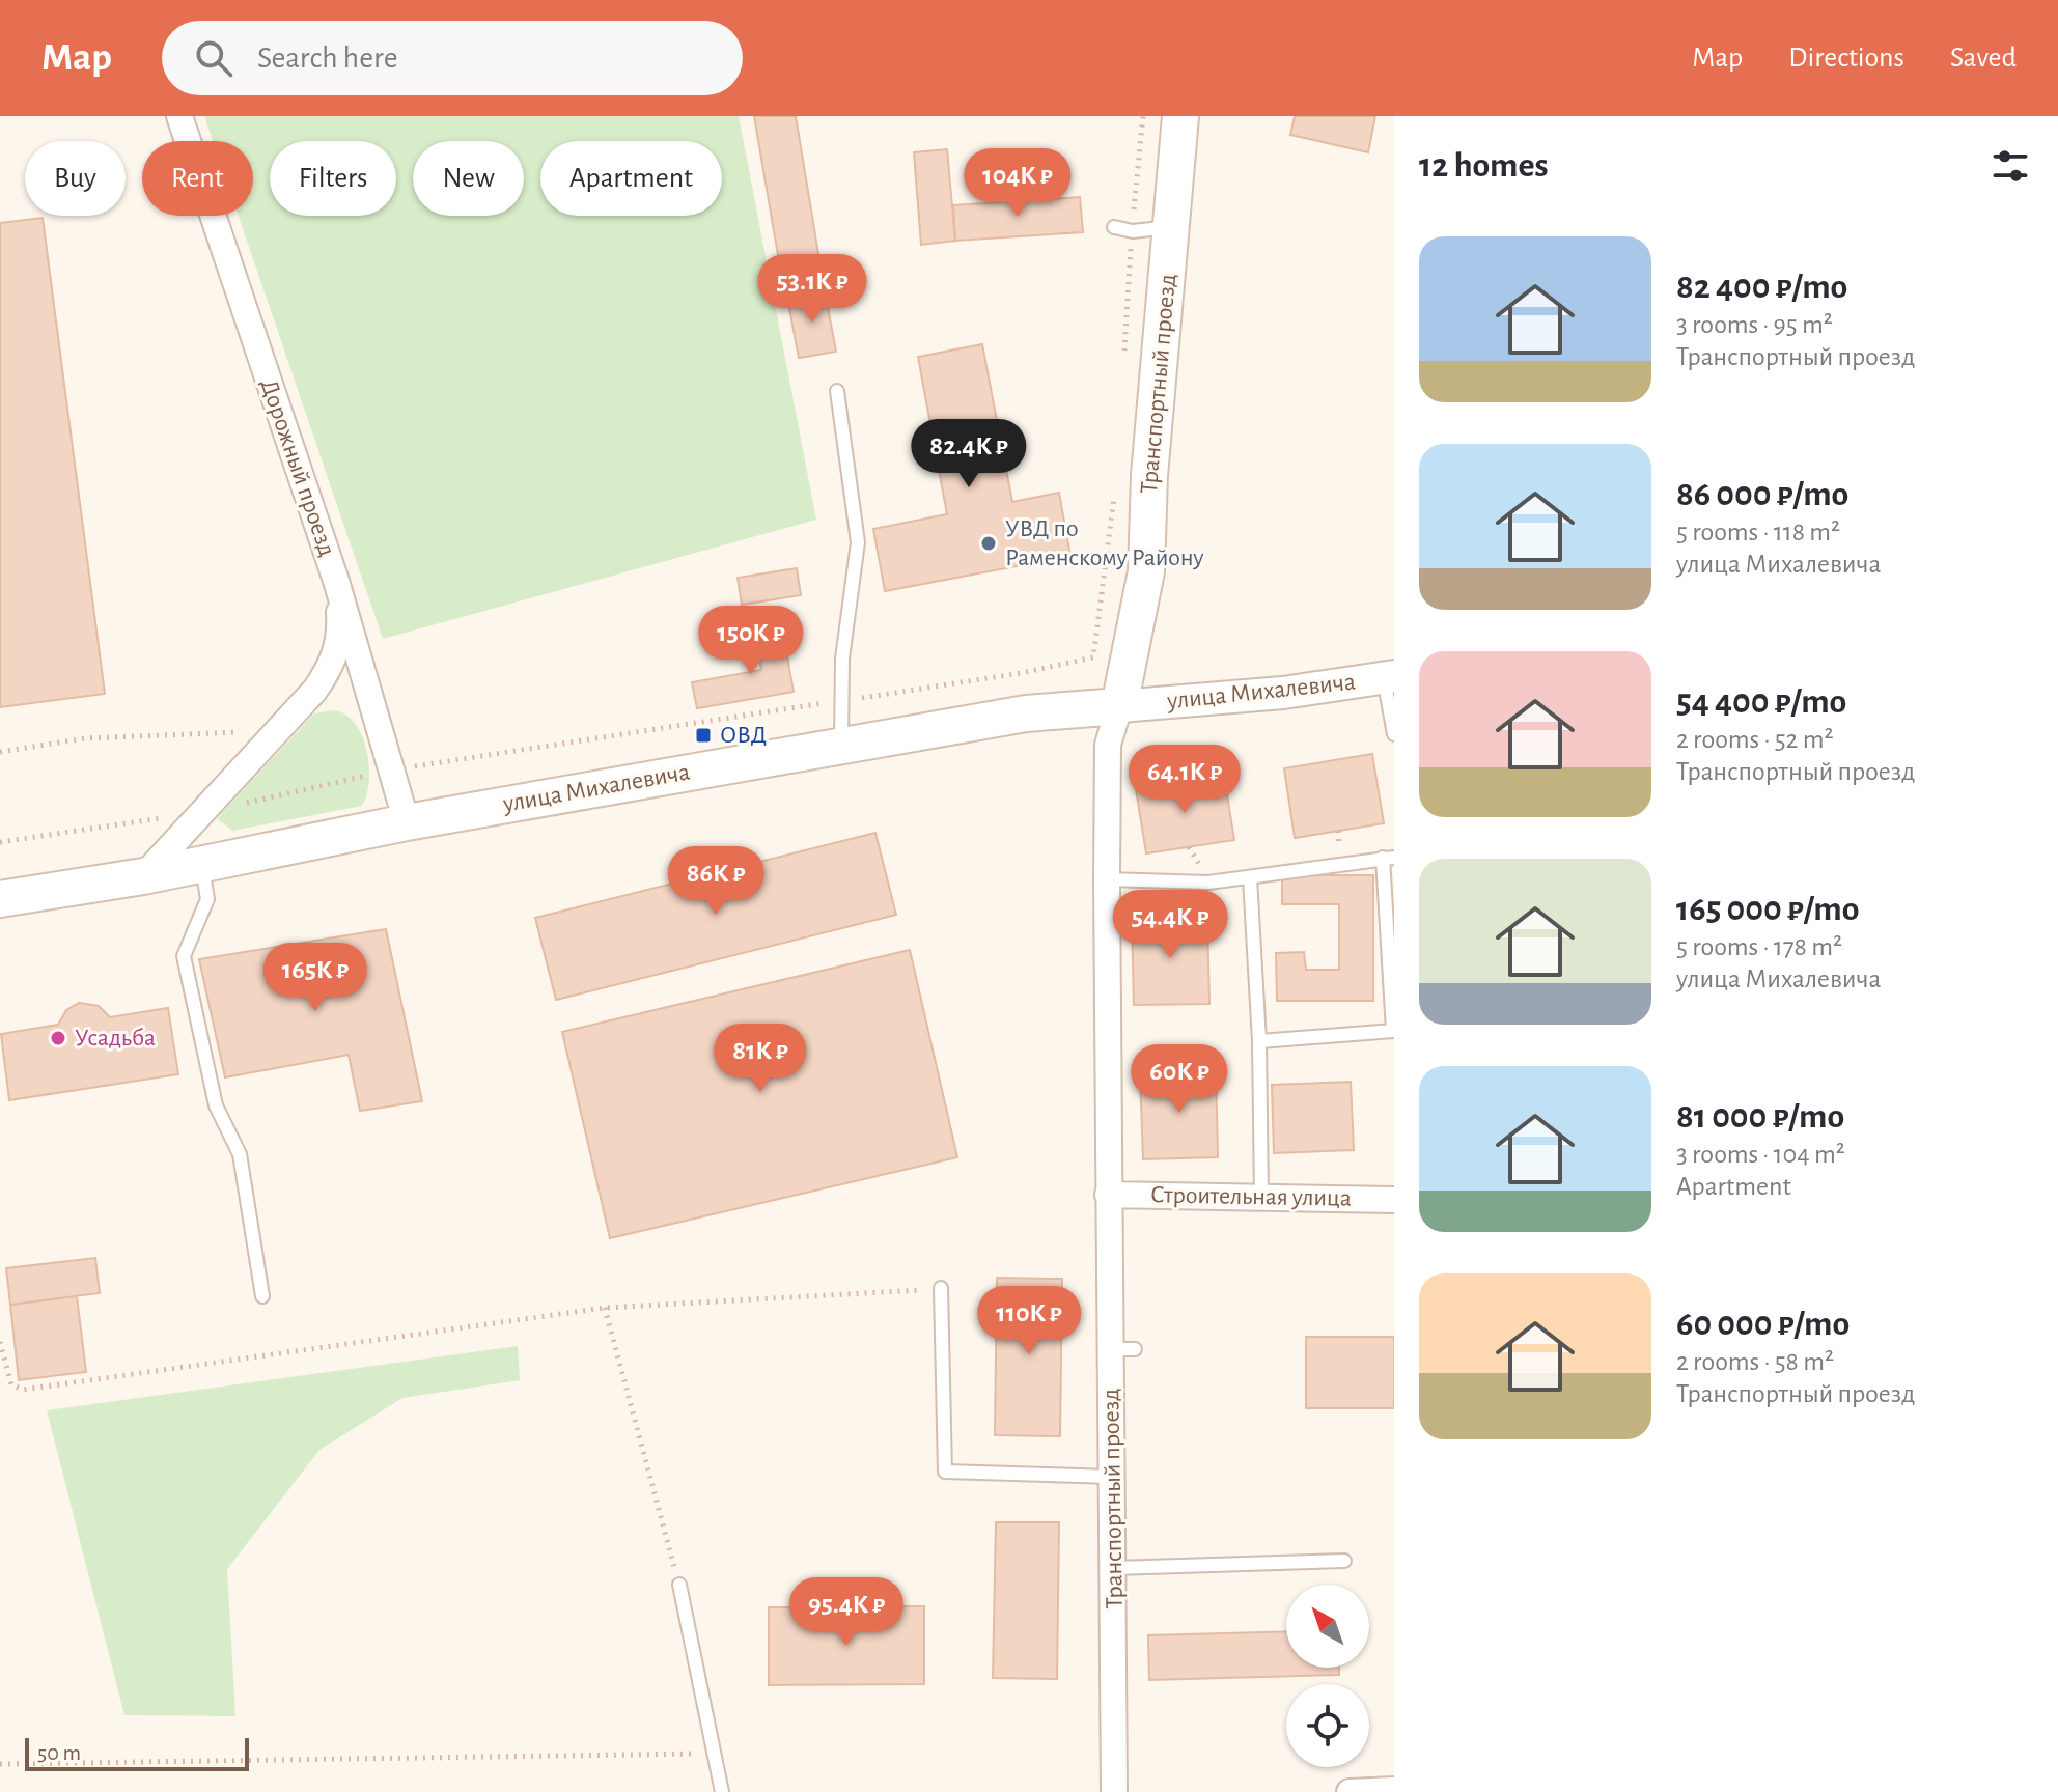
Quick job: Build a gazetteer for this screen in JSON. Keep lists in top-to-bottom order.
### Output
{
  "streets": {
    "main road": ["Транспортный проезд", "улица Михалевича"],
    "street": ["Дорожный проезд", "Строительная улица"]
  },
  "crossings": [
    ["Транспортный проезд", "улица Михалевича"],
    ["Транспортный проезд", "Строительная улица"],
    ["Дорожный проезд", "улица Михалевича"]
  ],
  "places": {
    "other": ["УВД по Раменскому Району", "Усадьба"],
    "transit": ["ОВД"]
  },
  "scale_bar": "50 m",
  "north": "top left",
  "page": {
    "header": "Map",
    "search": "Search here",
    "nav": ["Map", "Directions", "Saved"],
    "heading": "12 homes",
    "chip": [
      "Buy",
      "Rent",
      "Filters",
      "New",
      "Apartment"
    ],
    "price": [
      "104K ₽",
      "53.1K ₽",
      "82.4K ₽",
      "150K ₽",
      "64.1K ₽",
      "86K ₽",
      "54.4K ₽",
      "165K ₽",
      "81K ₽",
      "60K ₽",
      "110K ₽",
      "95.4K ₽"
    ],
    "list": [
      {
        "name": "82 400 ₽/mo",
        "note": "3 rooms · 95 m² · Транспортный проезд"
      },
      {
        "name": "86 000 ₽/mo",
        "note": "5 rooms · 118 m² · улица Михалевича"
      },
      {
        "name": "54 400 ₽/mo",
        "note": "2 rooms · 52 m² · Транспортный проезд"
      },
      {
        "name": "165 000 ₽/mo",
        "note": "5 rooms · 178 m² · улица Михалевича"
      },
      {
        "name": "81 000 ₽/mo",
        "note": "3 rooms · 104 m² · Apartment"
      },
      {
        "name": "60 000 ₽/mo",
        "note": "2 rooms · 58 m² · Транспортный проезд"
      }
    ],
    "scale": "50 m"
  }
}
